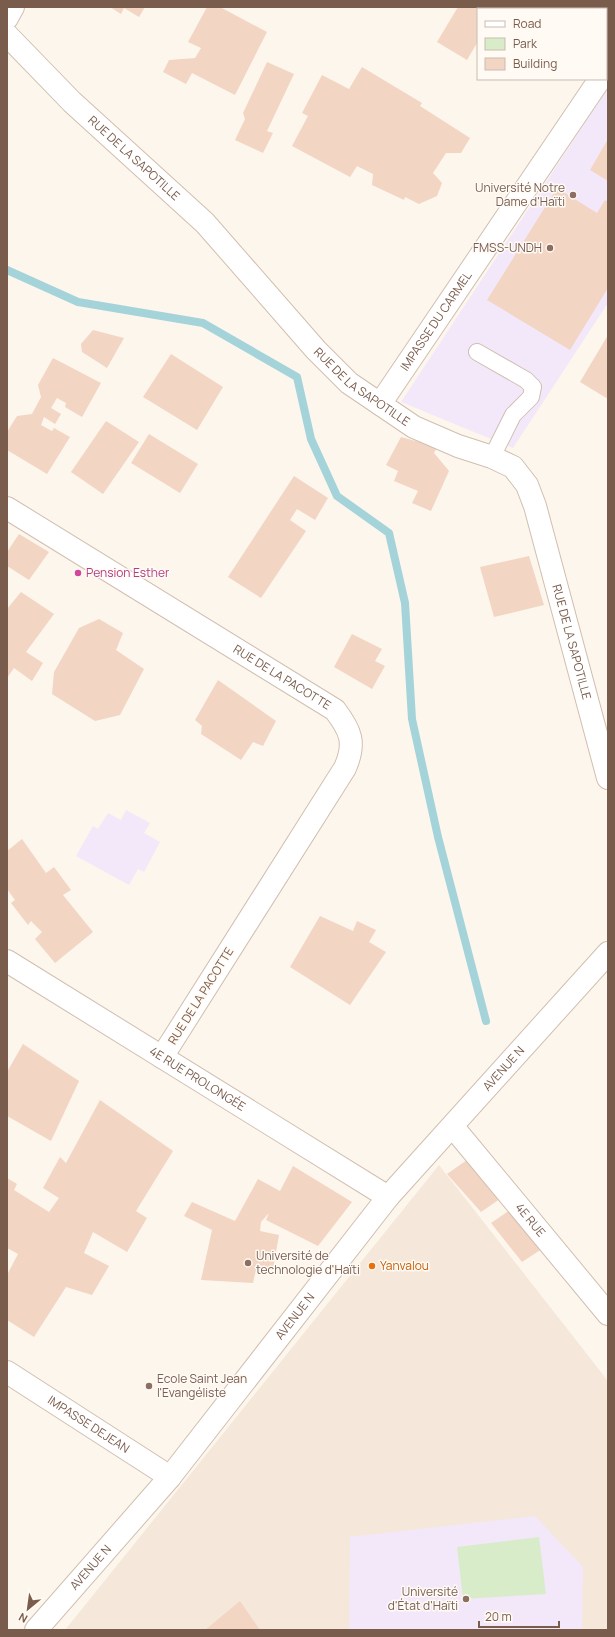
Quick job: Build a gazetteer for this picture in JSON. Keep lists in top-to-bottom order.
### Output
{
  "streets": {
    "street": [
      "RUE DE LA SAPOTILLE",
      "IMPASSE DU CARMEL",
      "RUE DE LA PACOTTE",
      "AVENUE N",
      "4E RUE PROLONGÉE",
      "4E RUE",
      "IMPASSE DEJEAN"
    ]
  },
  "crossings": [
    ["RUE DE LA SAPOTILLE", "IMPASSE DU CARMEL"],
    ["RUE DE LA PACOTTE", "4E RUE PROLONGÉE"],
    ["AVENUE N", "4E RUE PROLONGÉE"],
    ["AVENUE N", "4E RUE"],
    ["AVENUE N", "IMPASSE DEJEAN"]
  ],
  "places": [
    "Université Notre Dame d'Haïti",
    "FMSS-UNDH",
    "Pension Esther",
    "Université de technologie d'Haïti",
    "Yanvalou",
    "Ecole Saint Jean l'Evangéliste",
    "Université d'État d'Haïti"
  ],
  "legend": ["Road", "Park", "Building"],
  "scale_bar": "20 m",
  "north": "bottom left"
}
